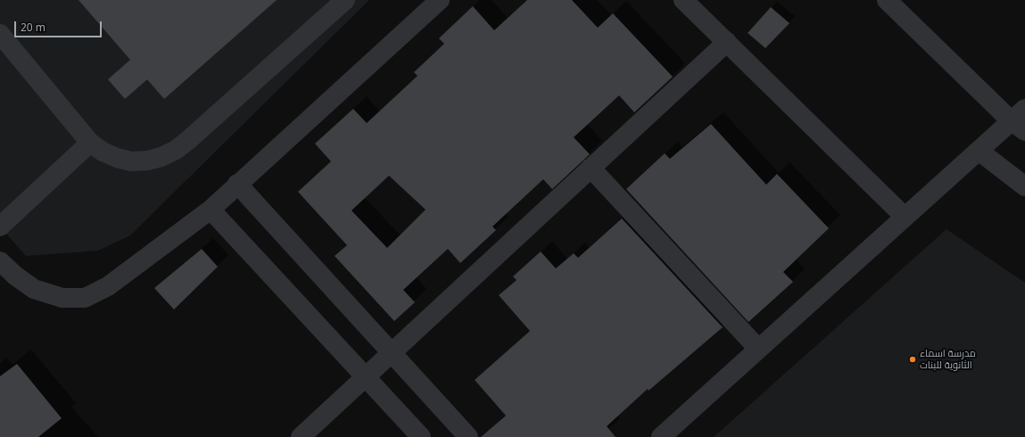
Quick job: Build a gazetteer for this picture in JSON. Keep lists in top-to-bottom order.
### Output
{
  "places": ["مدرسة اسماء الثانوية للبنات"],
  "scale_bar": "20 m"
}
